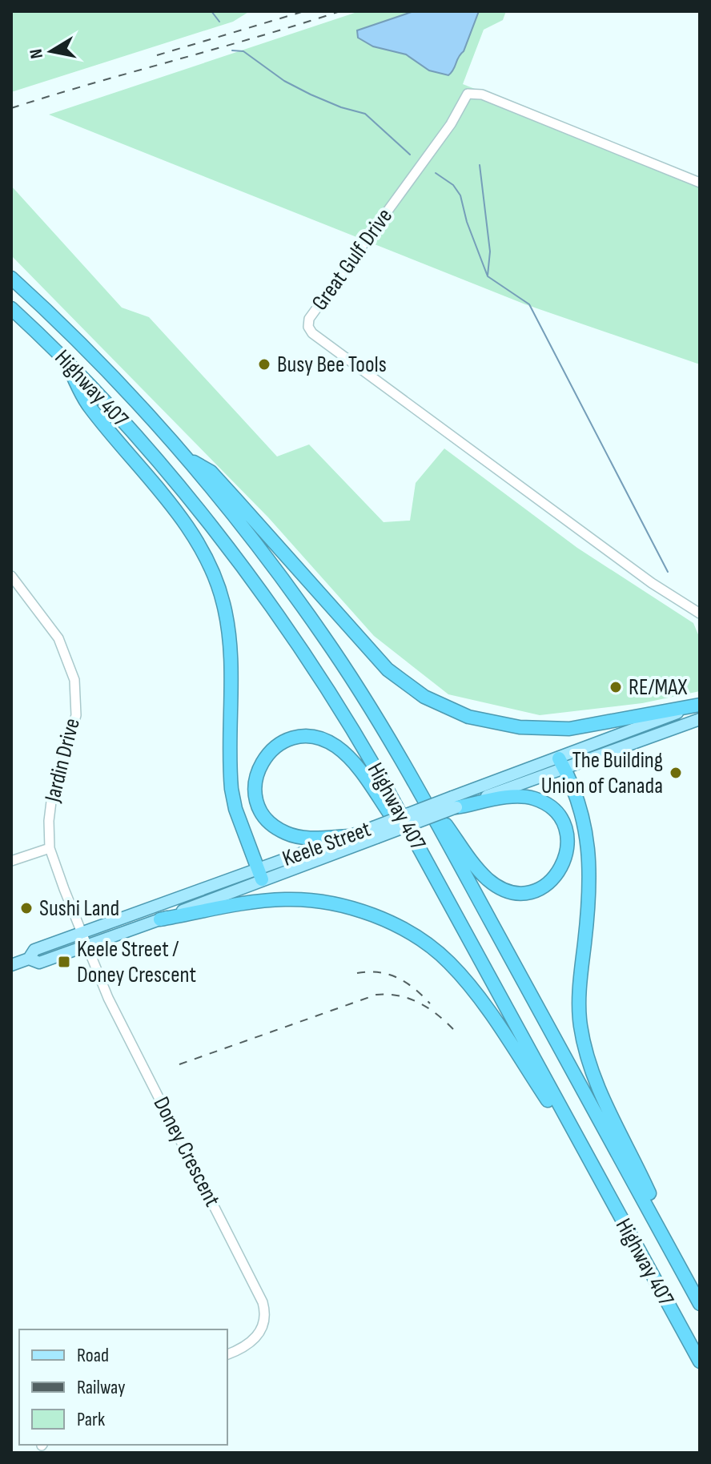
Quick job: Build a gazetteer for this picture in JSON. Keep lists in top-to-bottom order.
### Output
{
  "streets": {
    "highway": ["Highway 407"],
    "main road": ["Keele Street"],
    "street": ["Great Gulf Drive", "Jardin Drive", "Doney Crescent"]
  },
  "crossings": [
    ["Jardin Drive", "Keele Street"],
    ["Jardin Drive", "Doney Crescent"],
    ["Keele Street", "Doney Crescent"]
  ],
  "places": {
    "other": [
      "Busy Bee Tools",
      "RE/MAX",
      "The Building Union of Canada",
      "Sushi Land"
    ],
    "transit": ["Keele Street / Doney Crescent"]
  },
  "legend": ["Road", "Railway", "Park"],
  "north": "left"
}
